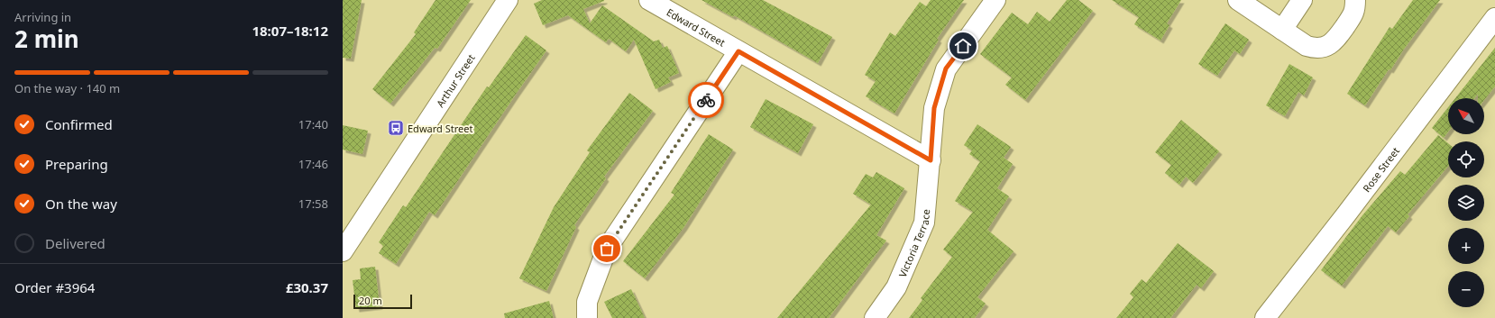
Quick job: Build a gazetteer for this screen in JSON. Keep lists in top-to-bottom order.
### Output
{
  "streets": {
    "street": [
      "Edward Street",
      "Arthur Street",
      "Rose Street",
      "Victoria Terrace"
    ]
  },
  "crossings": [
    ["Edward Street", "Victoria Terrace"]
  ],
  "places": {
    "bus stop": ["Edward Street"]
  },
  "scale_bar": "20 m",
  "north": "top left",
  "page": {
    "heading": ["2 min", "Arriving in", "18:07–18:12"],
    "panel": ["Order #3964", "£30.37"],
    "bar": "On the way · 140 m",
    "map_buttons": ["+", "−"],
    "list": [
      ["Confirmed", "17:40"],
      ["Preparing", "17:46"],
      ["On the way", "17:58"],
      "Delivered"
    ],
    "scale": "20 m"
  }
}
